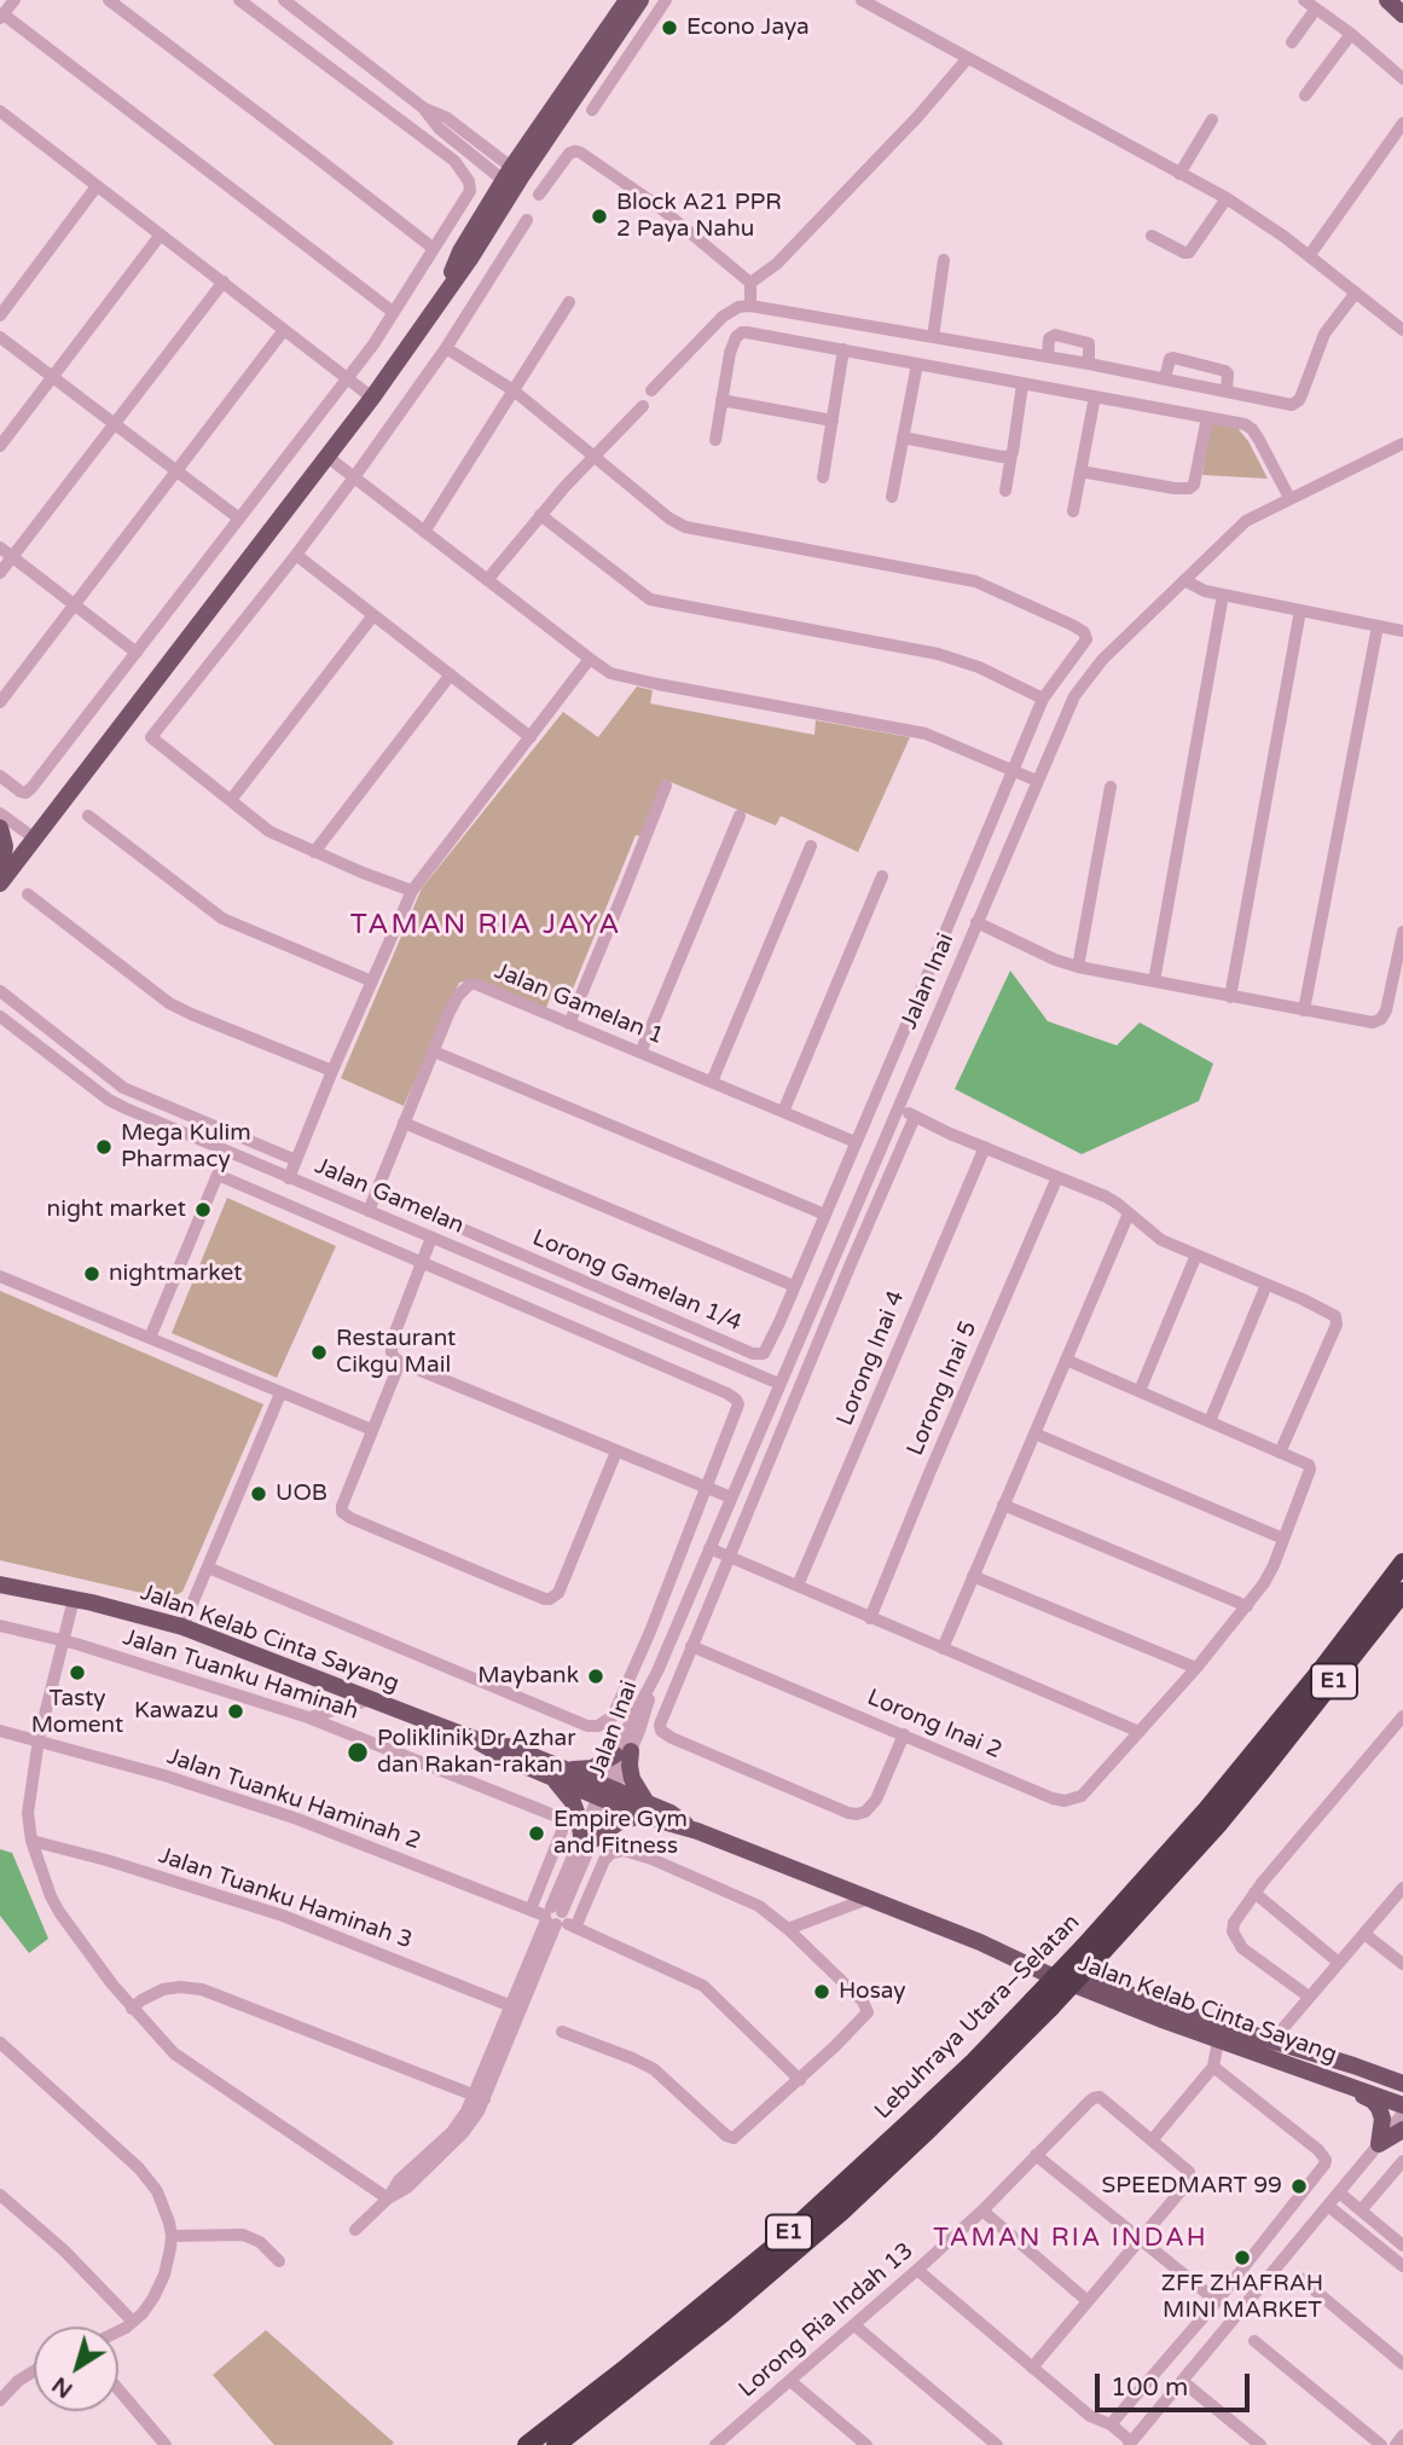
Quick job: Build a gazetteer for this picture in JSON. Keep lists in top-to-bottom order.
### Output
{
  "streets": {
    "highway": ["E1", "Lebuhraya Utara–Selatan"],
    "main road": ["Jalan Kelab Cinta Sayang"],
    "street": [
      "Jalan Inai",
      "Jalan Gamelan 1",
      "Jalan Gamelan",
      "Lorong Gamelan 1/4",
      "Lorong Inai 4",
      "Lorong Inai 5",
      "Jalan Tuanku Haminah",
      "Lorong Inai 2",
      "Jalan Tuanku Haminah 2",
      "Jalan Tuanku Haminah 3",
      "Lorong Ria Indah 13"
    ]
  },
  "crossings": [
    ["Jalan Inai", "Jalan Gamelan"],
    ["Jalan Inai", "Jalan Kelab Cinta Sayang"],
    ["Jalan Inai", "Jalan Tuanku Haminah 2"],
    ["Jalan Inai", "Jalan Tuanku Haminah 3"],
    ["Jalan Gamelan 1", "Jalan Gamelan"],
    ["Jalan Gamelan 1", "Lorong Gamelan 1/4"],
    ["Jalan Tuanku Haminah", "Jalan Tuanku Haminah 2"]
  ],
  "districts": ["TAMAN RIA JAYA", "TAMAN RIA INDAH"],
  "places": [
    "Econo Jaya",
    "Block A21 PPR 2 Paya Nahu",
    "Mega Kulim Pharmacy",
    "night market",
    "nightmarket",
    "Restaurant Cikgu Mail",
    "UOB",
    "Tasty Moment",
    "Maybank",
    "Kawazu",
    "Poliklinik Dr Azhar dan Rakan-rakan",
    "Empire Gym and Fitness",
    "Hosay",
    "SPEEDMART 99",
    "ZFF ZHAFRAH MINI MARKET"
  ],
  "scale_bar": "100 m",
  "north": "bottom left"
}
